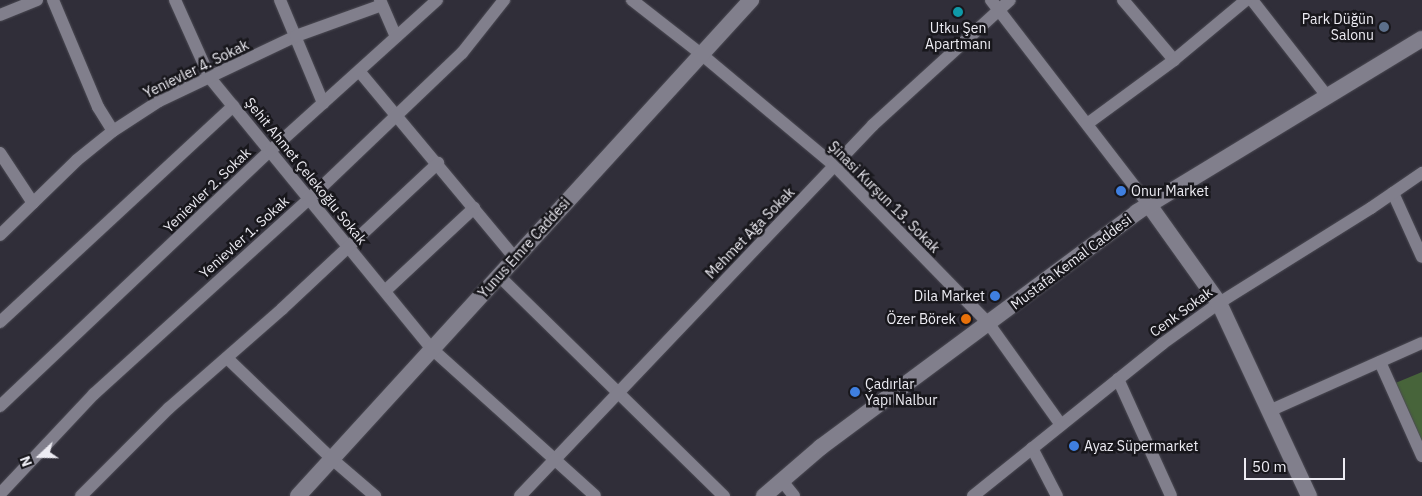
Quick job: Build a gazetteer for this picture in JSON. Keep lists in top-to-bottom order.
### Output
{
  "streets": {
    "street": [
      "Yenievler 4. Sokak",
      "Şehit Ahmet Çelekoğlu Sokak",
      "Yenievler 2. Sokak",
      "Şinasi Kurşun 13. Sokak",
      "Mehmet Ağa Sokak",
      "Yenievler 1. Sokak",
      "Yunus Emre Caddesi",
      "Mustafa Kemal Caddesi",
      "Cenk Sokak"
    ]
  },
  "crossings": [
    ["Yenievler 4. Sokak", "Şehit Ahmet Çelekoğlu Sokak"],
    ["Şehit Ahmet Çelekoğlu Sokak", "Yenievler 2. Sokak"],
    ["Şehit Ahmet Çelekoğlu Sokak", "Mehmet Ağa Sokak"],
    ["Şehit Ahmet Çelekoğlu Sokak", "Yenievler 1. Sokak"],
    ["Şehit Ahmet Çelekoğlu Sokak", "Yunus Emre Caddesi"],
    ["Şinasi Kurşun 13. Sokak", "Mehmet Ağa Sokak"],
    ["Şinasi Kurşun 13. Sokak", "Yunus Emre Caddesi"],
    ["Şinasi Kurşun 13. Sokak", "Mustafa Kemal Caddesi"],
    ["Şinasi Kurşun 13. Sokak", "Cenk Sokak"]
  ],
  "places": [
    "Utku Şen Apartmanı",
    "Park Düğün Salonu",
    "Onur Market",
    "Dila Market",
    "Özer Börek",
    "Çadırlar Yapı Nalbur",
    "Ayaz Süpermarket"
  ],
  "scale_bar": "50 m",
  "north": "left"
}
